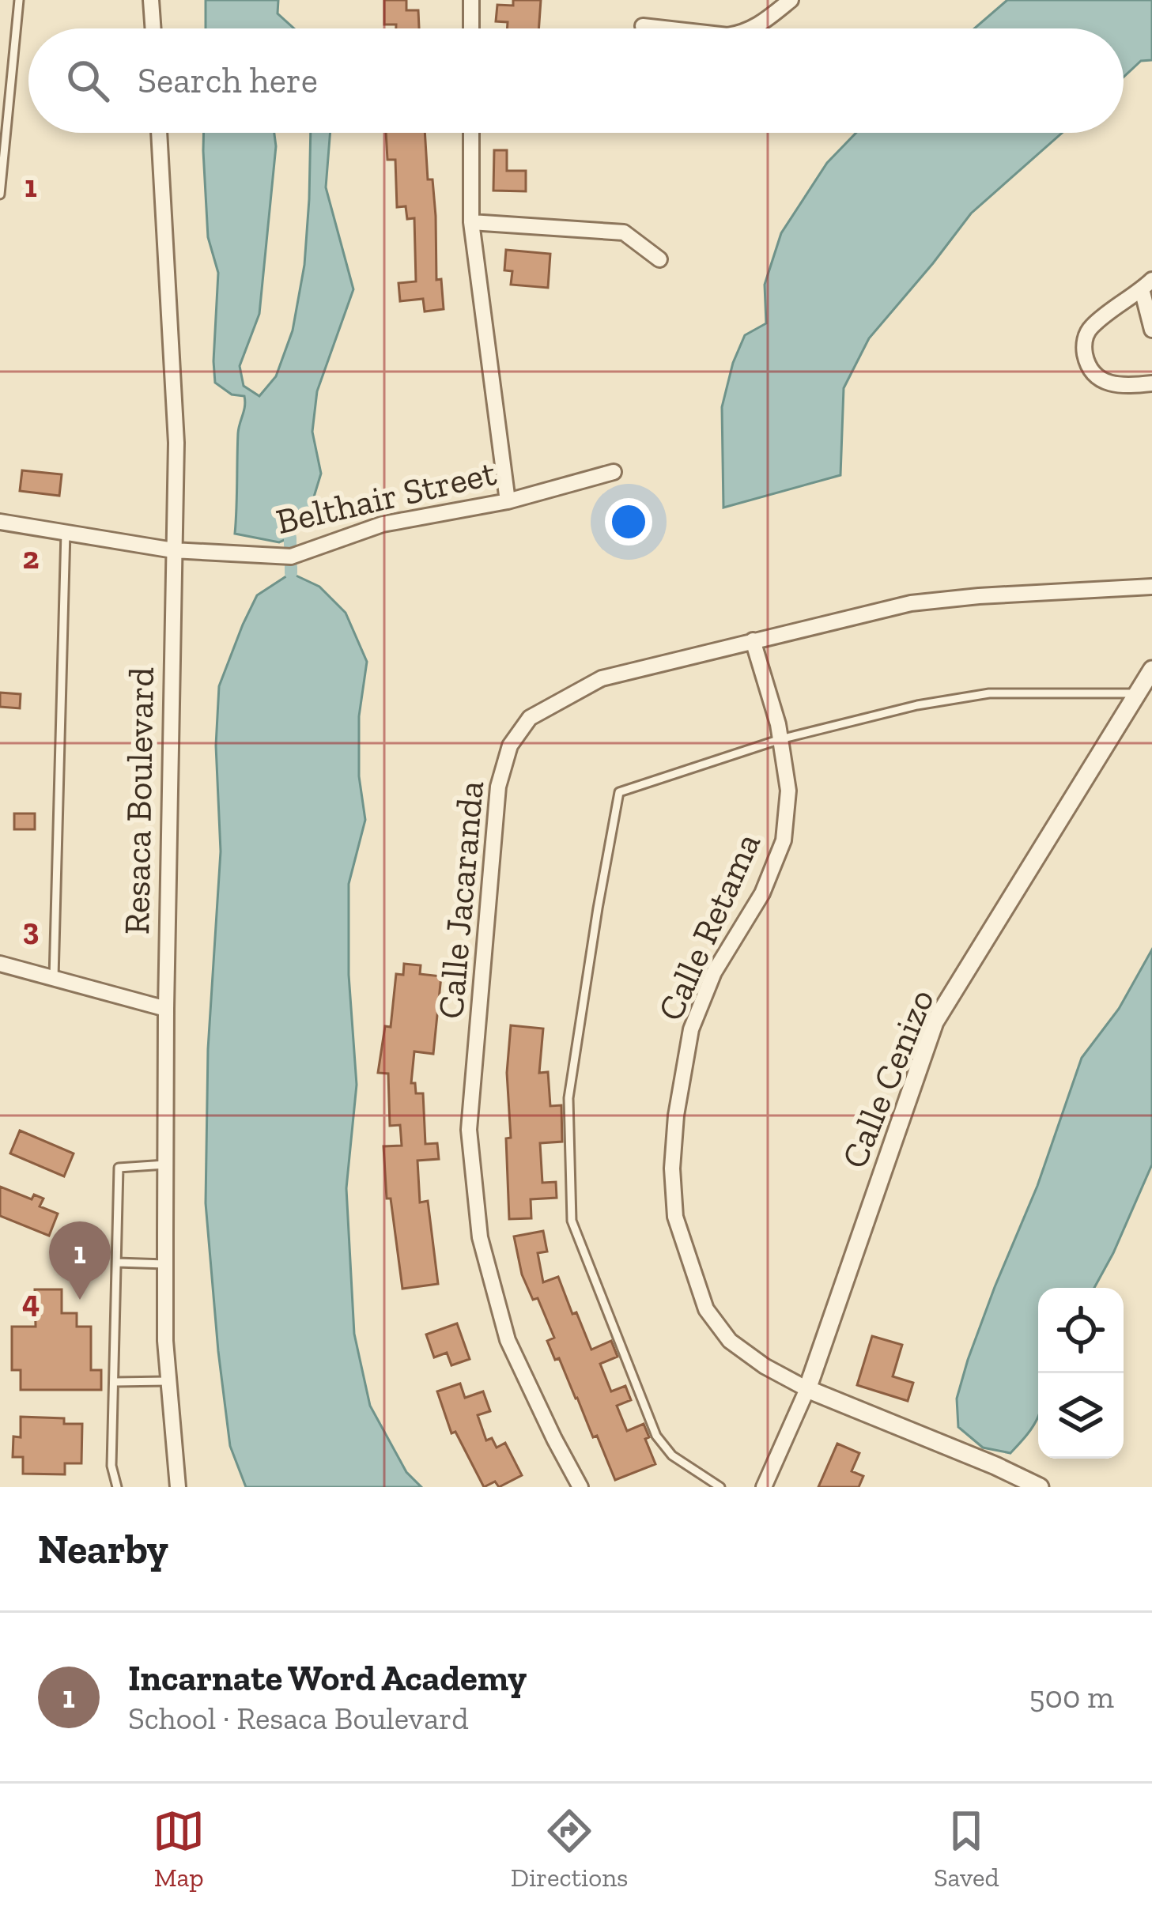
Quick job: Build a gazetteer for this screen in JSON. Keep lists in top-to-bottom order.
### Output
{
  "streets": {
    "street": [
      "Belthair Street",
      "Resaca Boulevard",
      "Calle Jacaranda",
      "Calle Retama",
      "Calle Cenizo"
    ]
  },
  "crossings": [
    ["Belthair Street", "Resaca Boulevard"],
    ["Calle Jacaranda", "Calle Retama"],
    ["Calle Retama", "Calle Cenizo"]
  ],
  "page": {
    "search": "Search here",
    "pins": "1",
    "heading": "Nearby",
    "list": [
      {
        "mark": "1",
        "name": "Incarnate Word Academy",
        "note": "School · Resaca Boulevard",
        "value": "500 m"
      }
    ],
    "nav": ["Map", "Directions", "Saved"]
  },
  "grid": {
    "rows": [
      "1",
      "2",
      "3",
      "4"
    ]
  }
}
